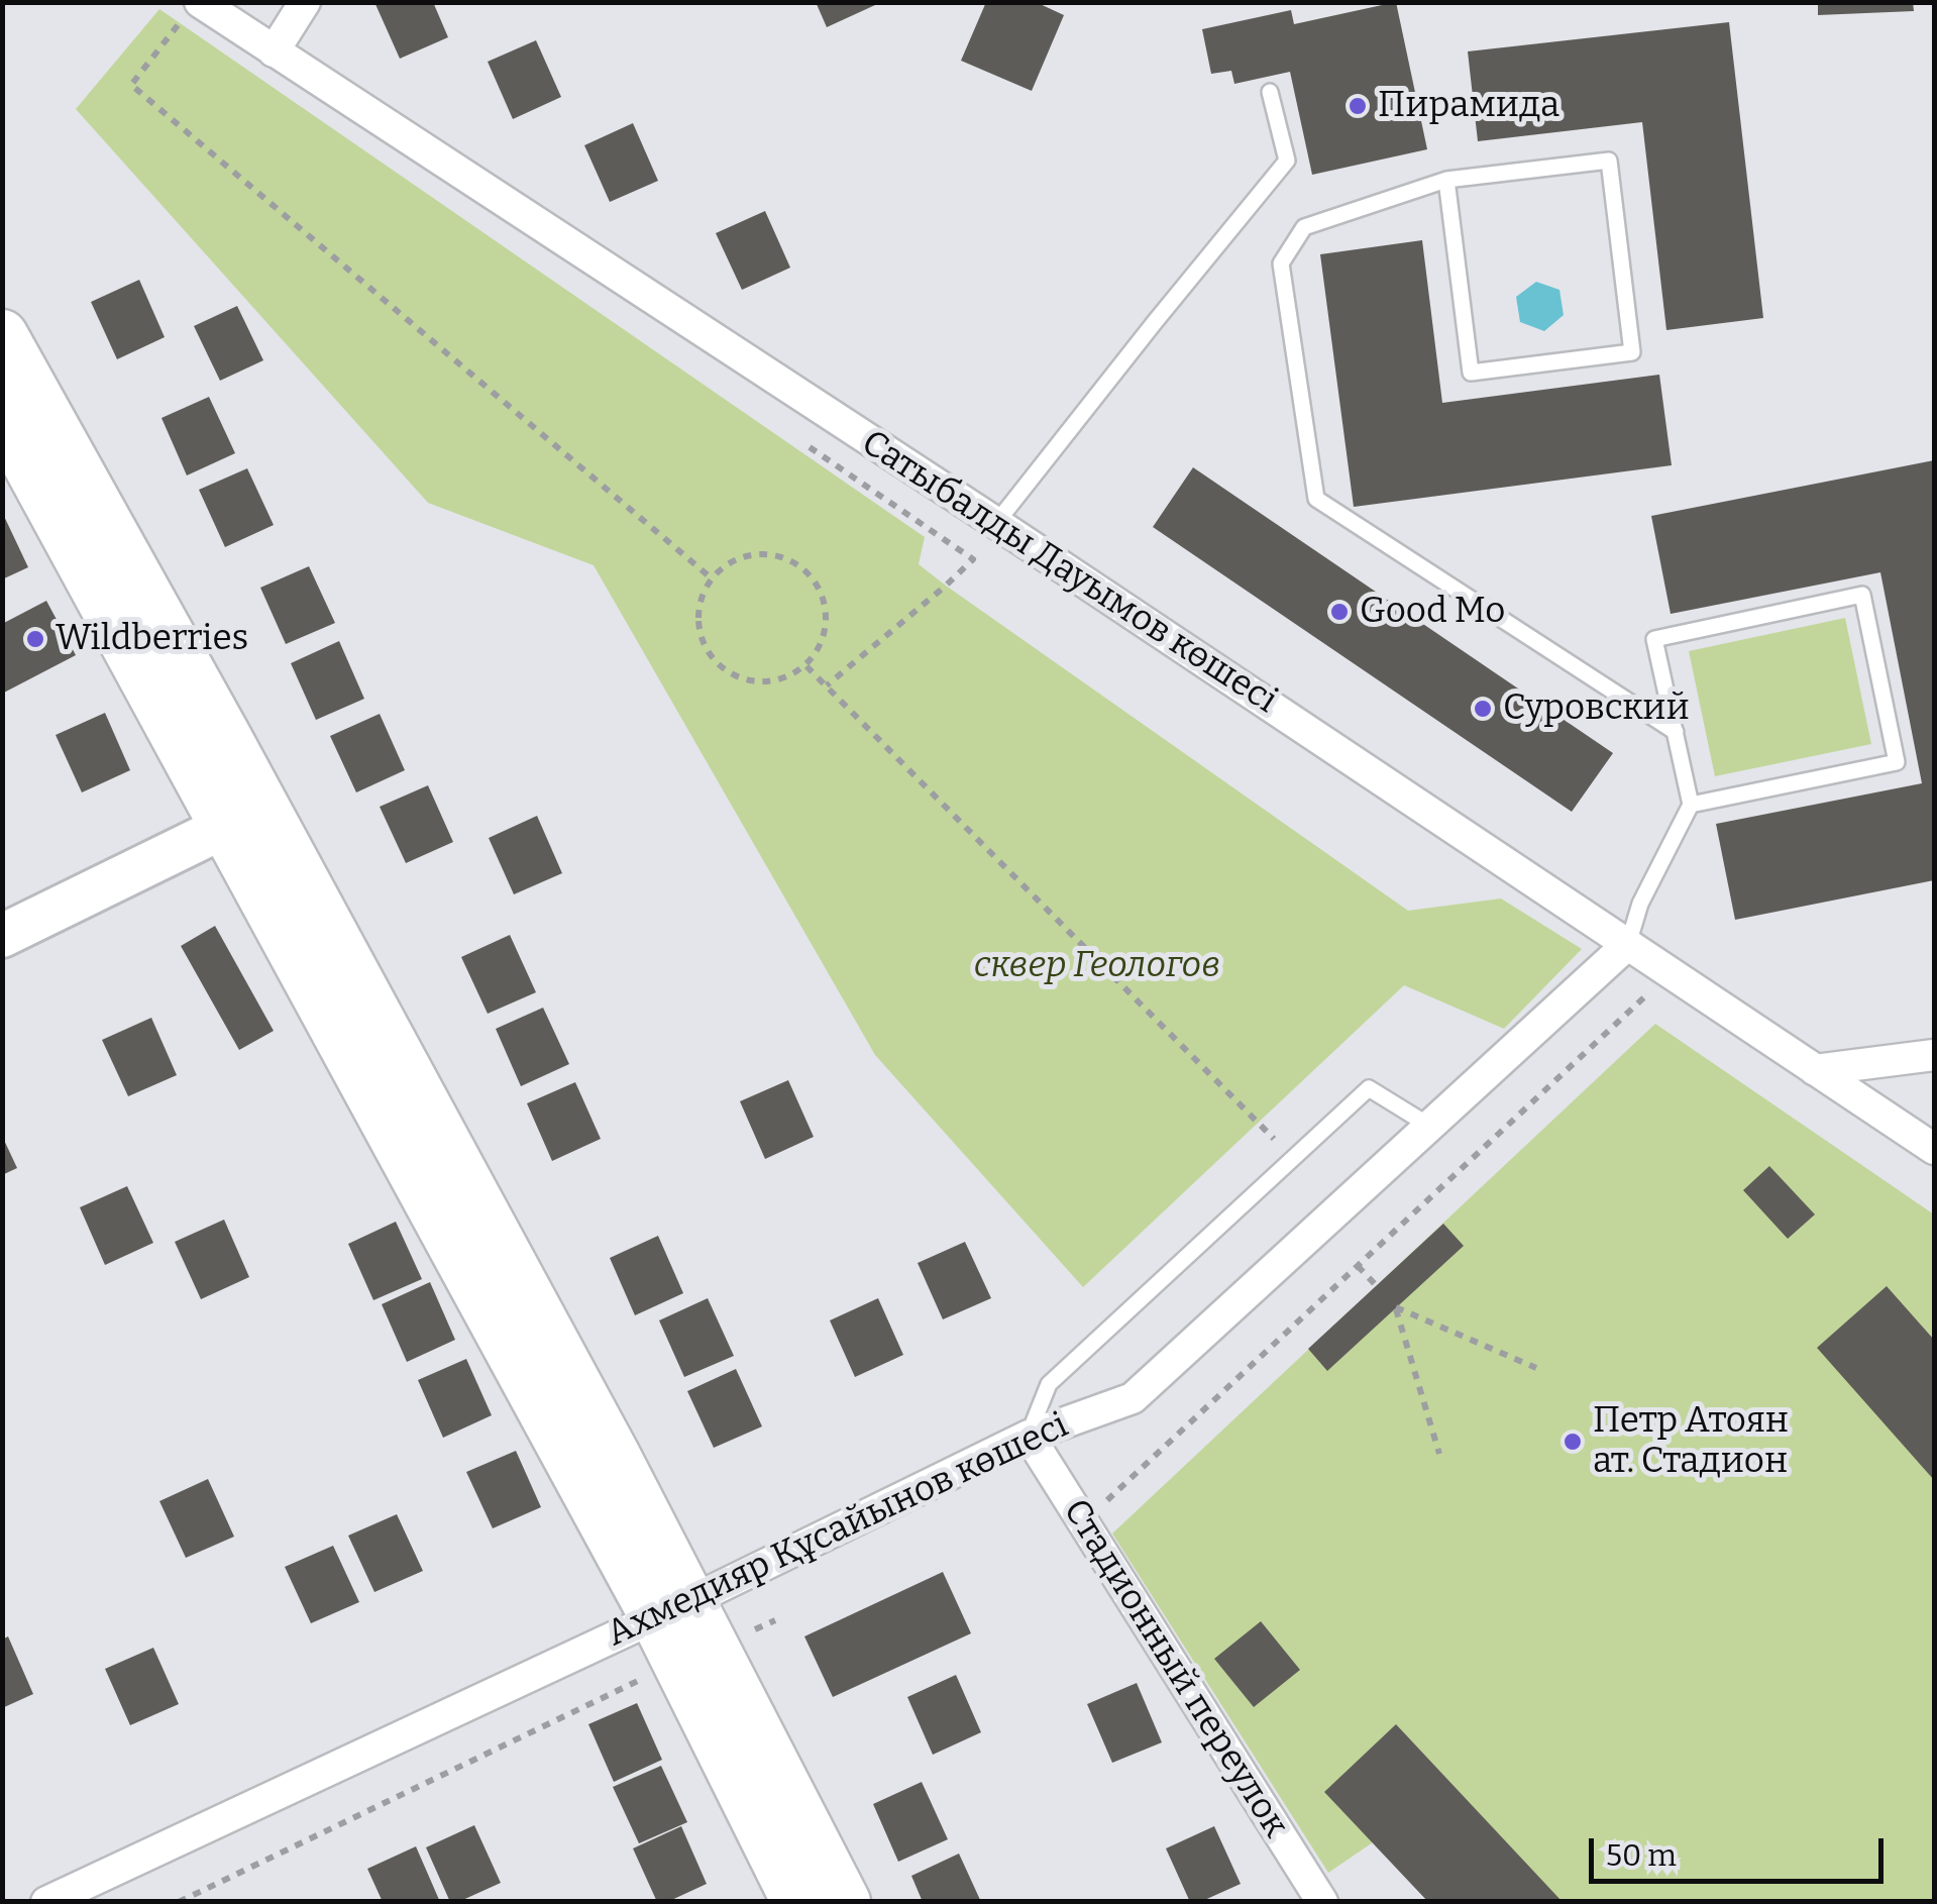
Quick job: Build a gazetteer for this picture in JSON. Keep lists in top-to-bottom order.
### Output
{
  "streets": {
    "street": ["Сатыбалды Дауымов көшесі", "Ахмедияр Құсайынов көшесі", "Стадионный переулок"]
  },
  "crossings": [
    ["Сатыбалды Дауымов көшесі", "Ахмедияр Құсайынов көшесі"],
    ["Ахмедияр Құсайынов көшесі", "Стадионный переулок"]
  ],
  "parks": ["сквер Геологов"],
  "places": [
    "Пирамида",
    "Good Mo",
    "Wildberries",
    "Суровский",
    "Петр Атоян ат. Стадион"
  ],
  "scale_bar": "50 m"
}
